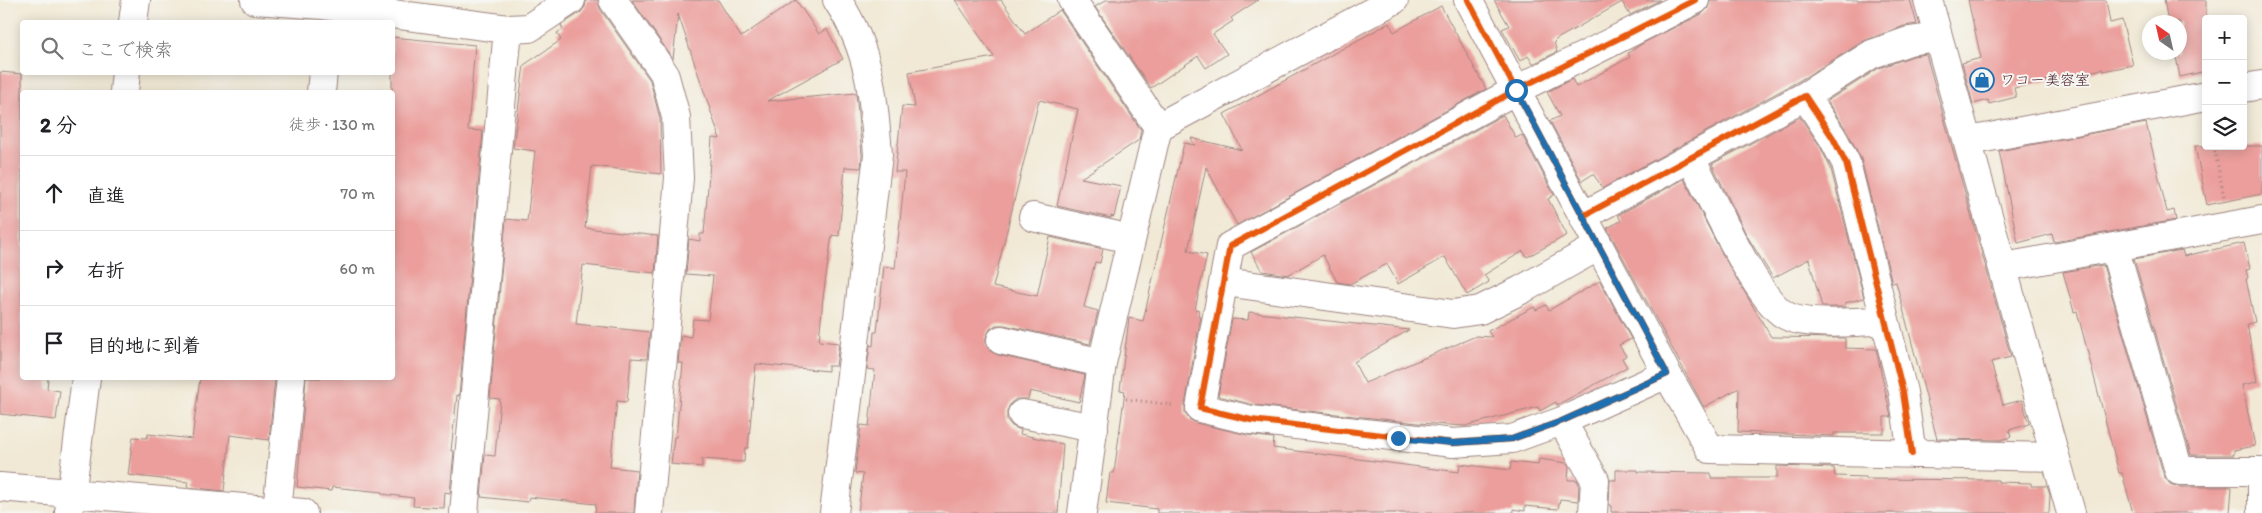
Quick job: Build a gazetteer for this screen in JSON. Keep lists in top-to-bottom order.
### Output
{
  "places": {
    "shop": ["ワコー美容室"]
  },
  "north": "top left",
  "page": {
    "map_buttons": ["+", "−"],
    "search": "ここで検索",
    "heading": ["2 分", "徒歩 · 130 m"],
    "list": [
      ["直進", "70 m"],
      ["右折", "60 m"],
      "目的地に到着"
    ]
  }
}
